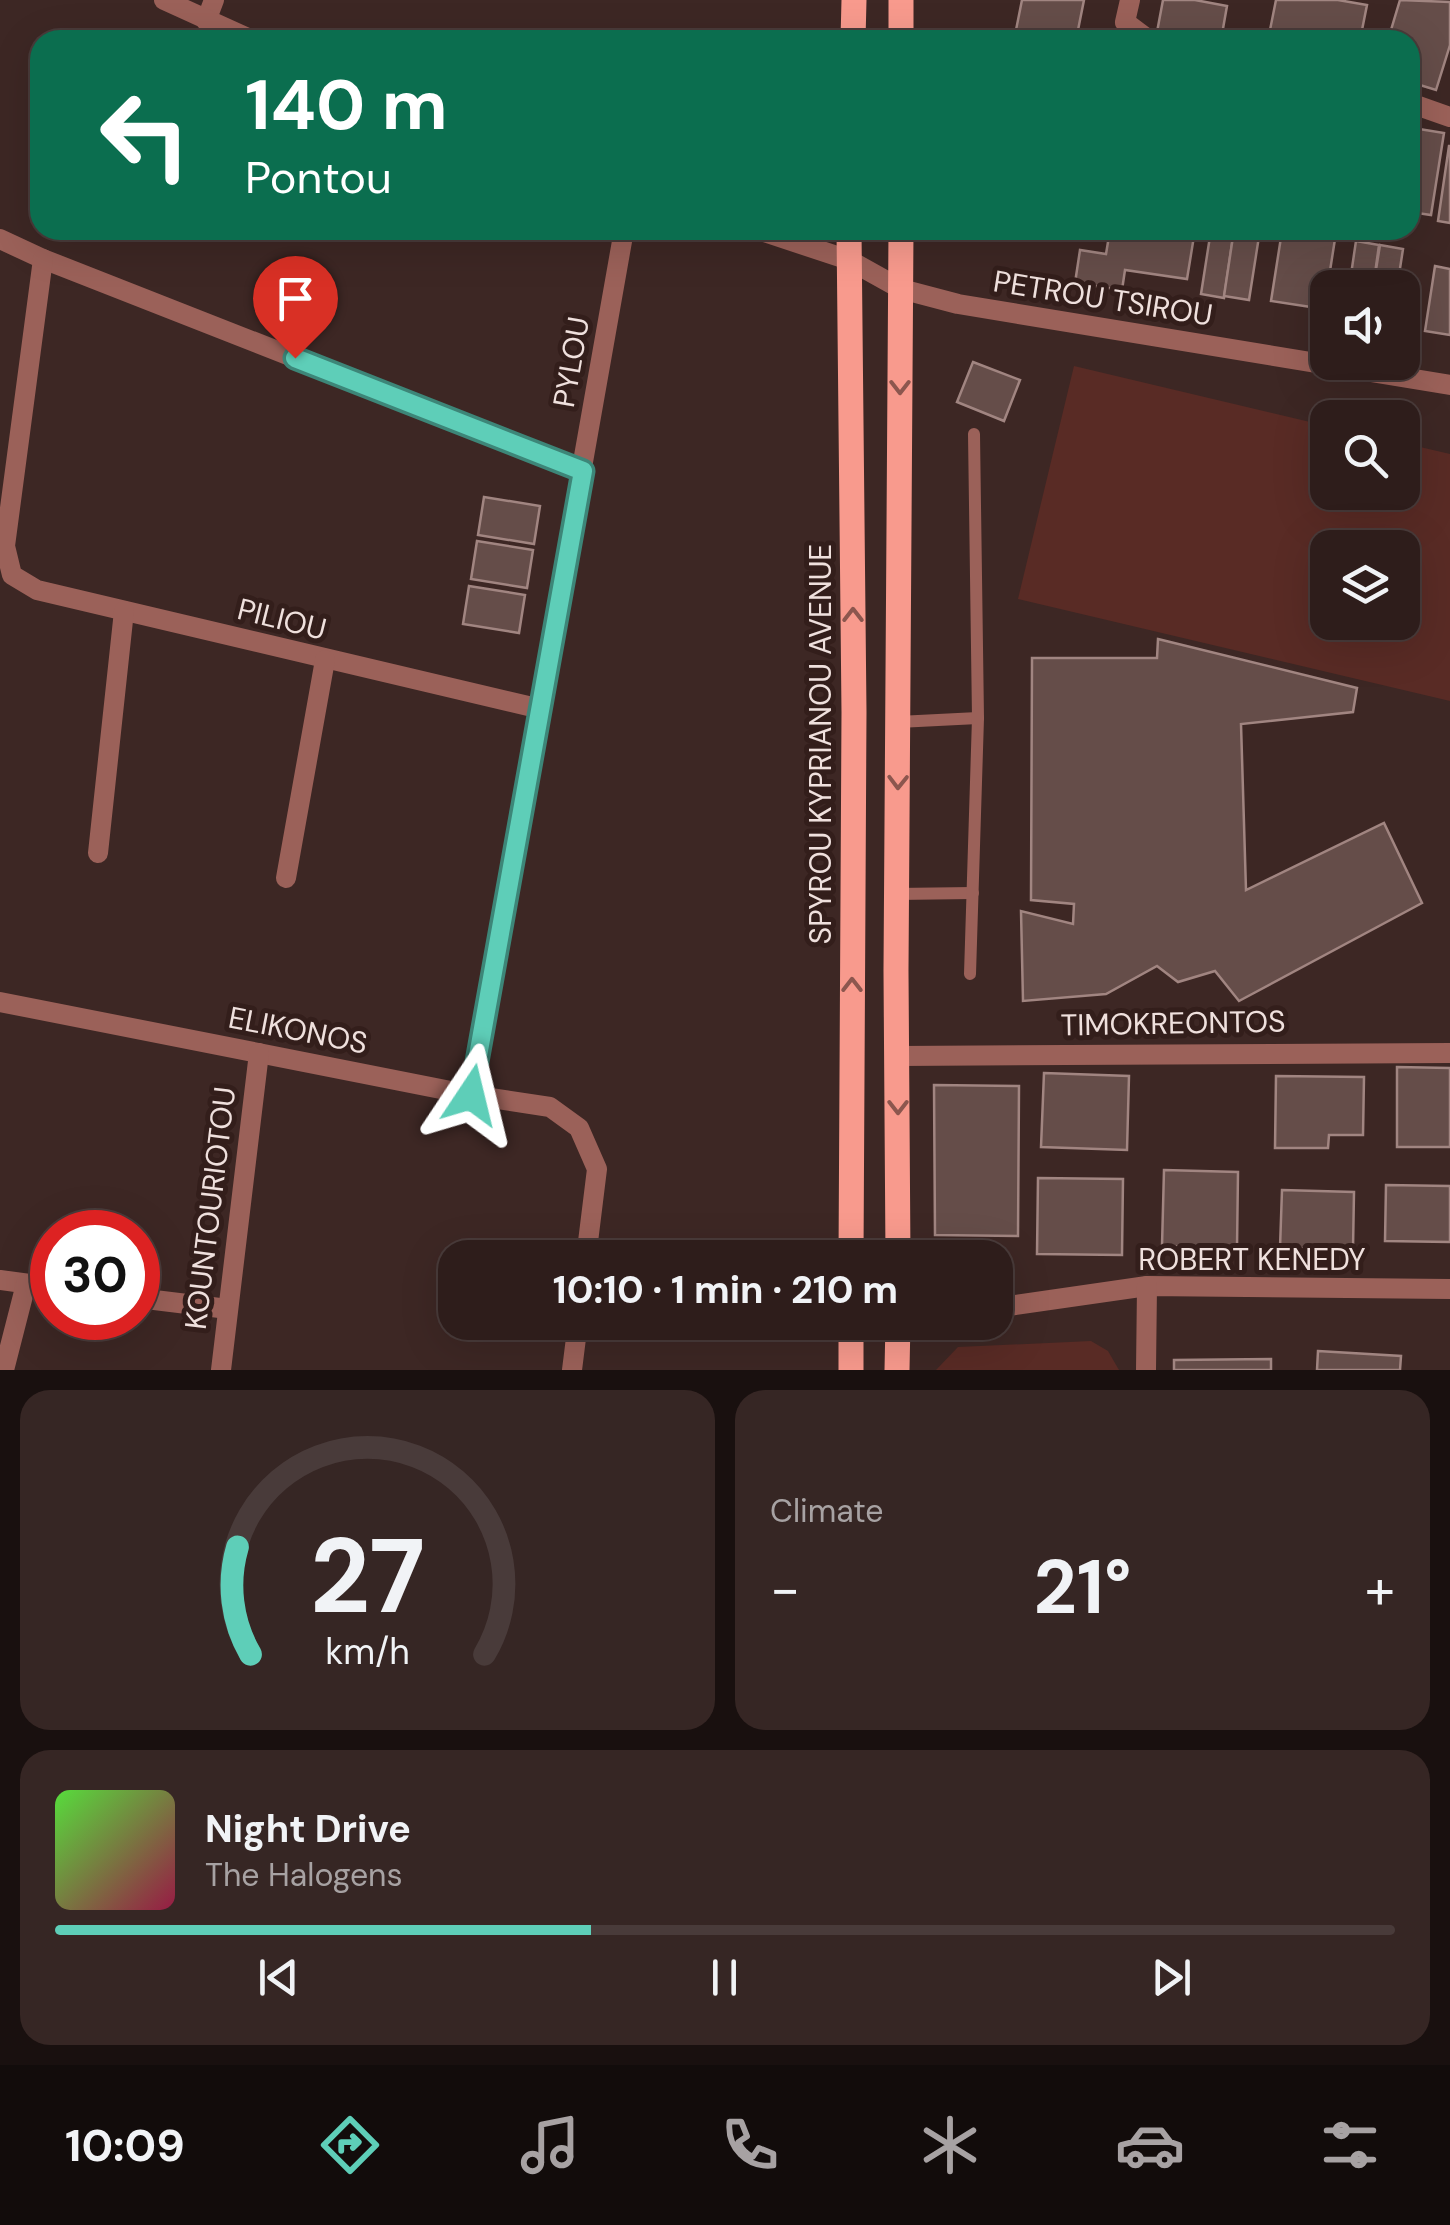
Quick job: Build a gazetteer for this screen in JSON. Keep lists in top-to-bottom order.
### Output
{
  "streets": {
    "main road": ["SPYROU KYPRIANOU AVENUE"],
    "street": [
      "PETROU TSIROU",
      "PYLOU",
      "PILIOU",
      "TIMOKREONTOS",
      "ELIKONOS",
      "KOUNTOURIOTOU",
      "ROBERT KENEDY"
    ]
  },
  "crossings": [
    ["PETROU TSIROU", "SPYROU KYPRIANOU AVENUE"],
    ["PYLOU", "PILIOU"],
    ["PYLOU", "ELIKONOS"],
    ["ELIKONOS", "KOUNTOURIOTOU"]
  ],
  "page": {
    "turn": ["140 m", "Pontou"],
    "limit": "30",
    "trip": "10:10 · 1 min · 210 m",
    "tile": "Climate",
    "heat": ["−", "21°", "+"],
    "song": ["Night Drive", "The Halogens"],
    "tabs": "10:09",
    "gauge": ["27", "km/h"]
  }
}
